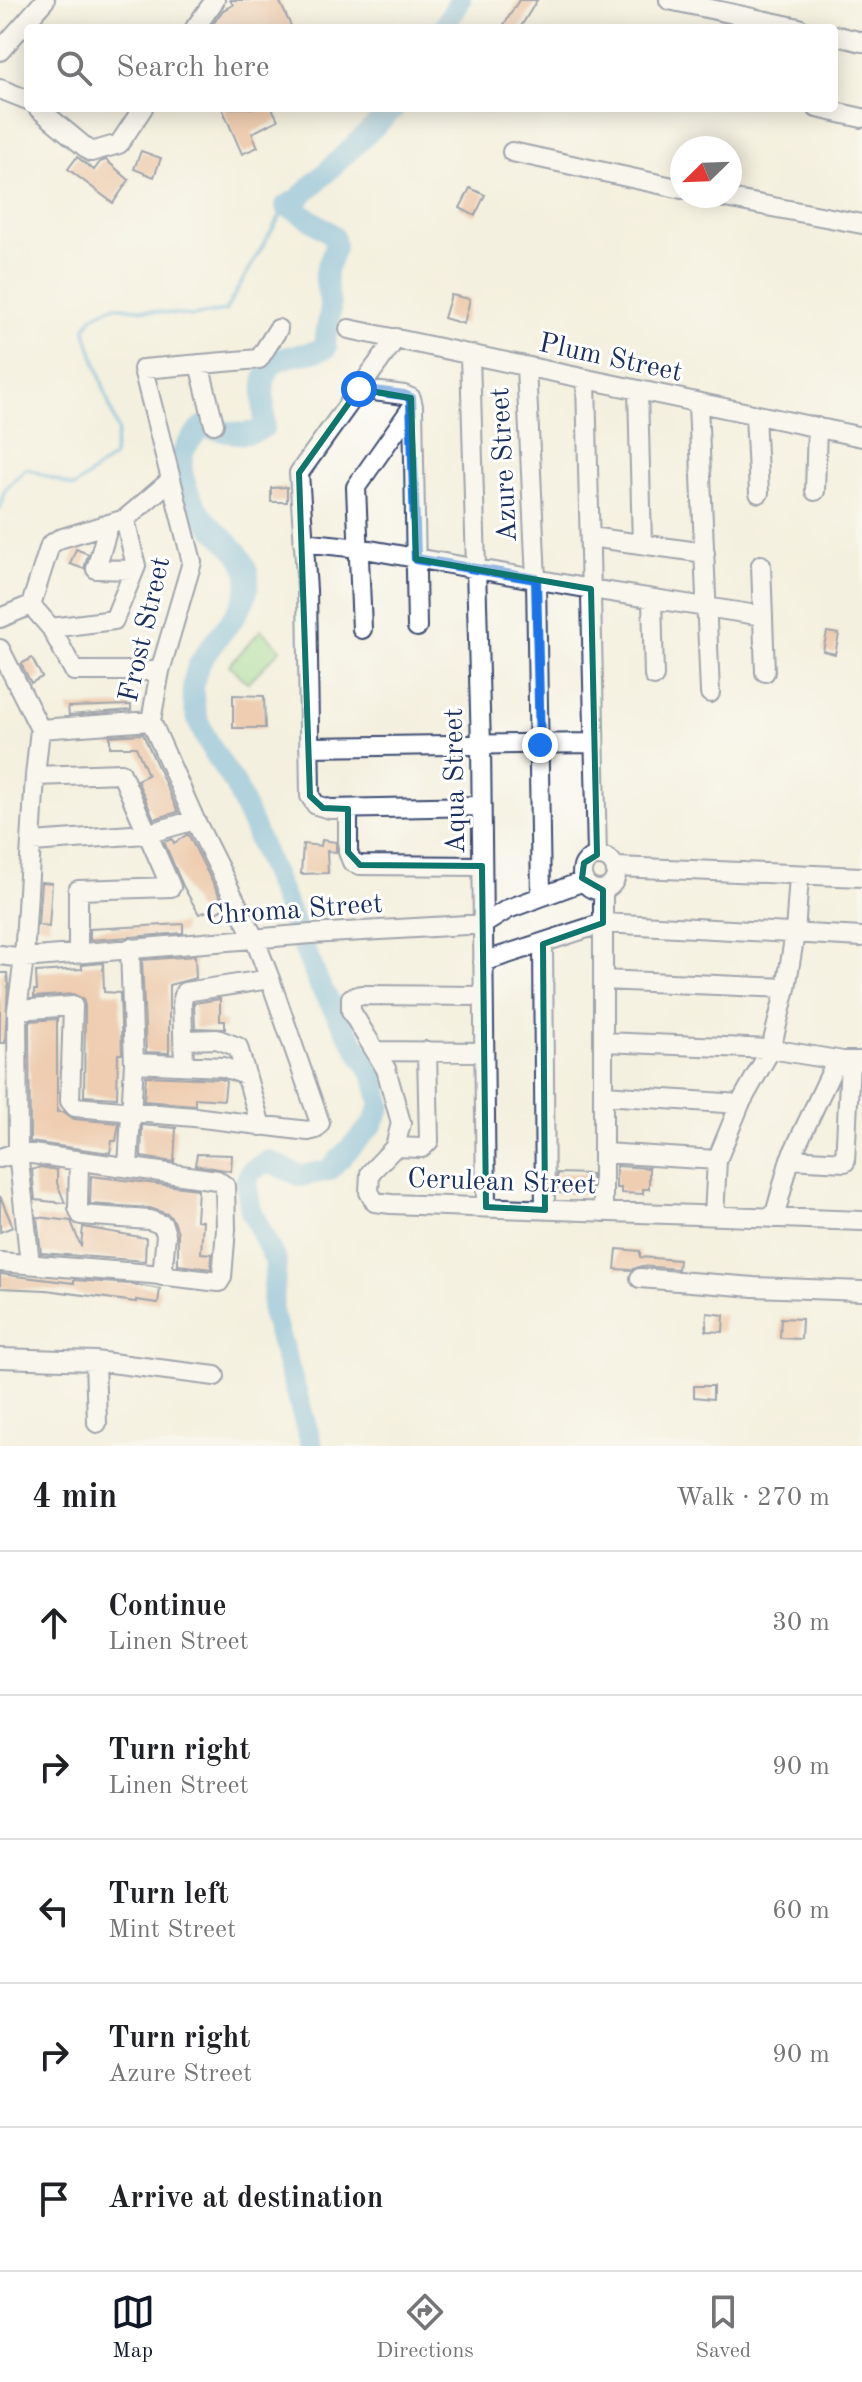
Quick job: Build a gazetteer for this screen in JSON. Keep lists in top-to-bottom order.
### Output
{
  "streets": {
    "street": [
      "Plum Street",
      "Azure Street",
      "Frost Street",
      "Aqua Street",
      "Chroma Street",
      "Cerulean Street"
    ]
  },
  "crossings": [
    ["Plum Street", "Azure Street"],
    ["Plum Street", "Aqua Street"],
    ["Azure Street", "Chroma Street"],
    ["Frost Street", "Chroma Street"],
    ["Aqua Street", "Chroma Street"],
    ["Aqua Street", "Cerulean Street"]
  ],
  "north": "bottom left",
  "page": {
    "search": "Search here",
    "heading": ["4 min", "Walk · 270 m"],
    "list": [
      ["Continue", "Linen Street", "30 m"],
      ["Turn right", "Linen Street", "90 m"],
      ["Turn left", "Mint Street", "60 m"],
      ["Turn right", "Azure Street", "90 m"],
      "Arrive at destination"
    ],
    "nav": ["Map", "Directions", "Saved"]
  }
}
